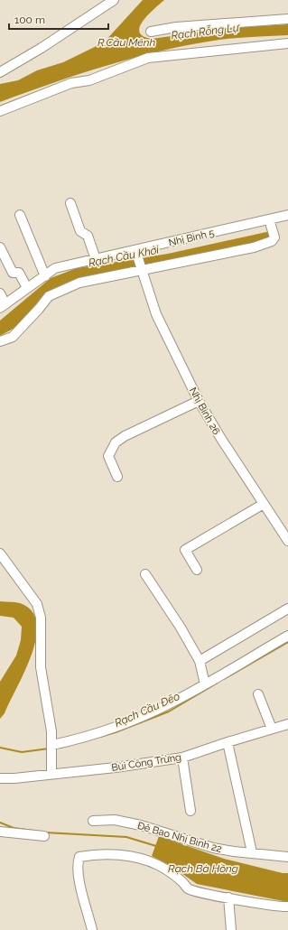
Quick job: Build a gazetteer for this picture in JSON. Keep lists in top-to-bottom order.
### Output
{
  "streets": {
    "street": [
      "Nhị Bình 5",
      "Nhị Bình 26",
      "Bùi Công Trừng",
      "Đê Bao Nhị Bình 22"
    ]
  },
  "crossings": [
    ["Nhị Bình 5", "Nhị Bình 26"]
  ],
  "water": [
    "Rạch Rỗng Lự",
    "R.Cầu Mênh",
    "Rạch Cầu Khởi",
    "Rạch Cầu Đẽo",
    "Rạch Bà Hồng"
  ],
  "scale_bar": "100 m"
}
